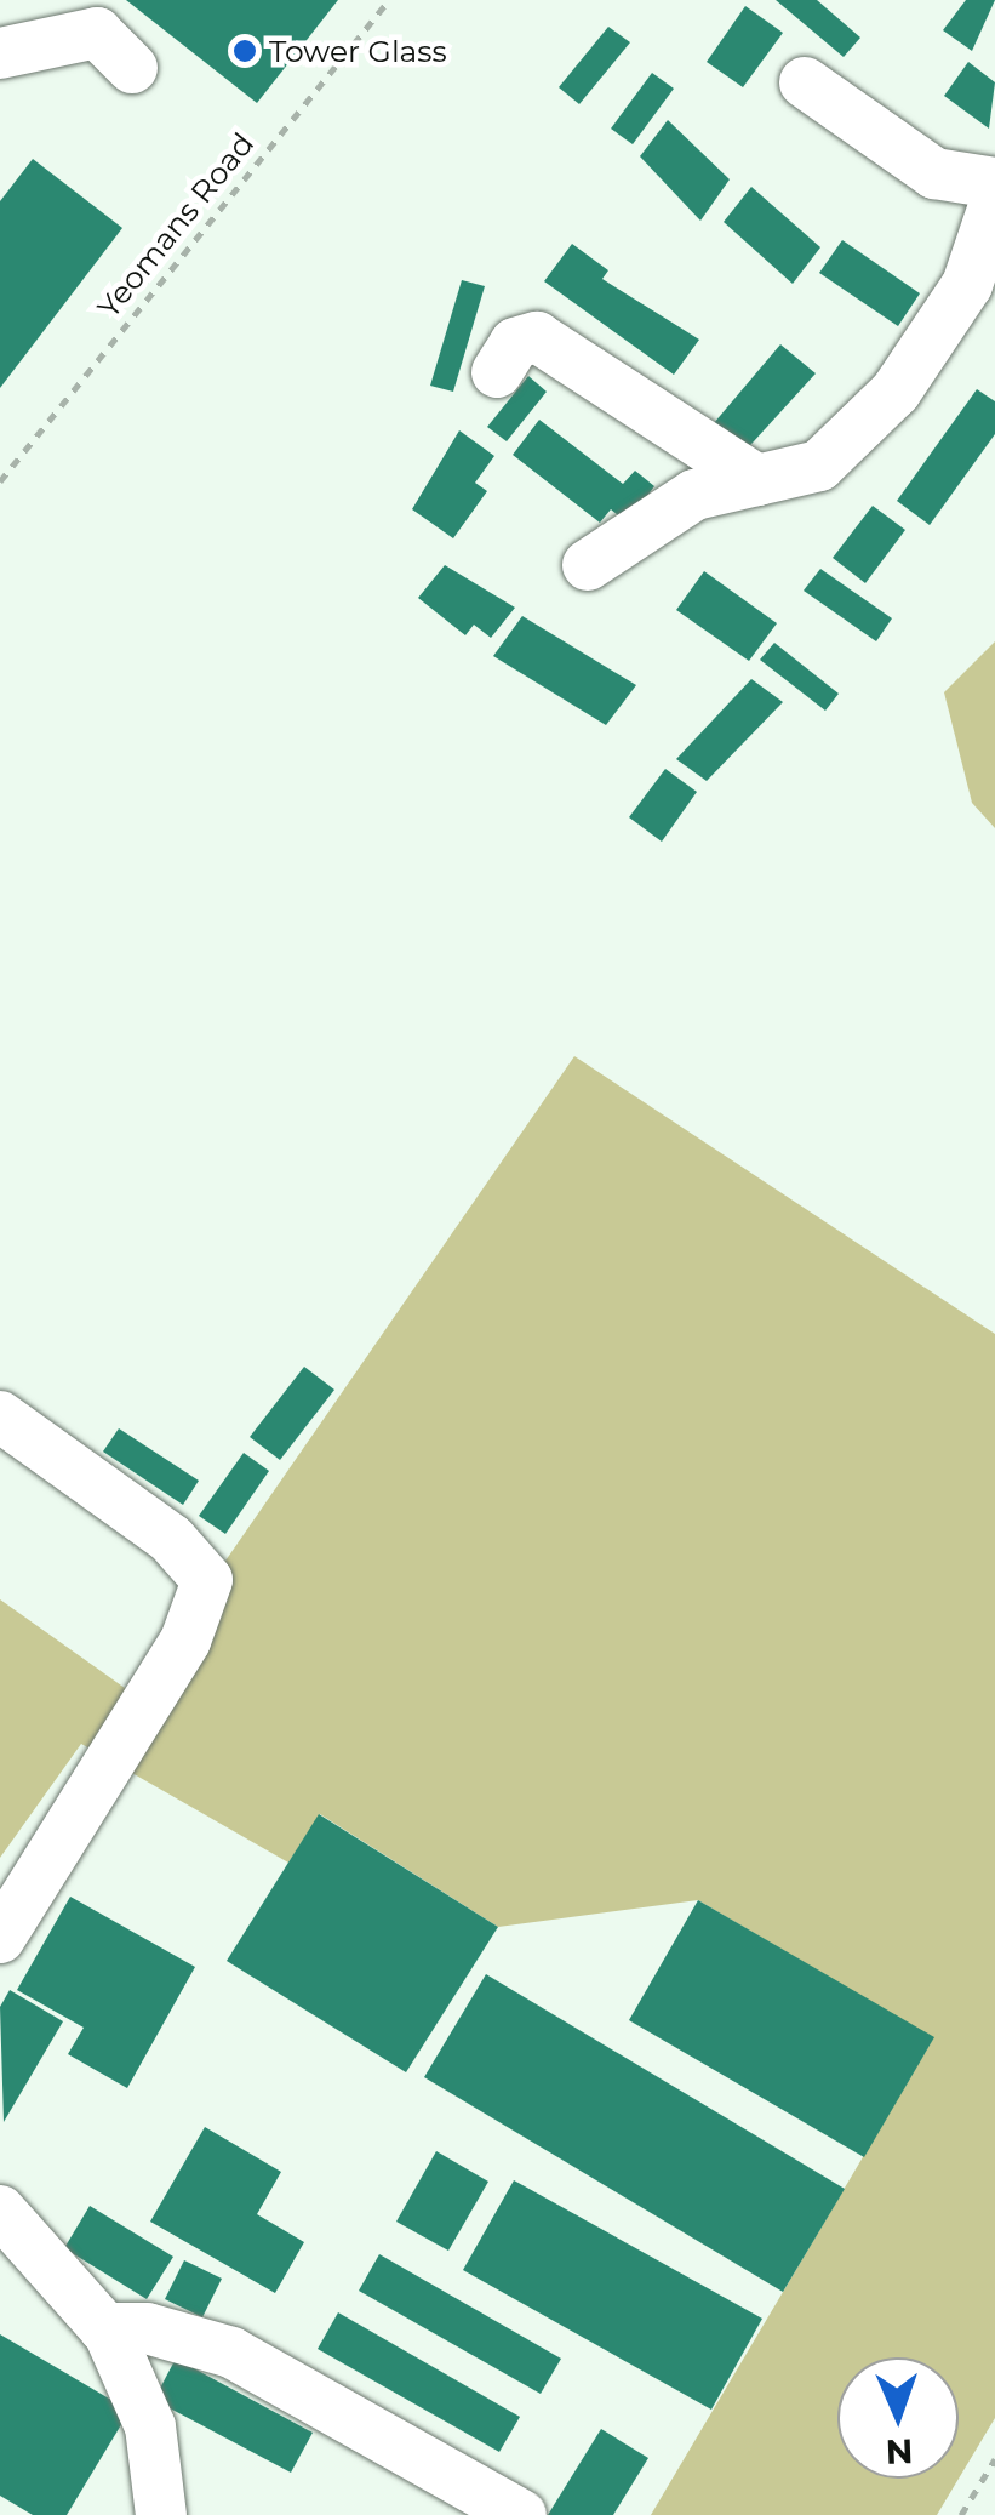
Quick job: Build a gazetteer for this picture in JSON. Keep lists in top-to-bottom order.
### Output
{
  "streets": {
    "path": ["Yeomans Road"]
  },
  "places": ["Tower Glass"],
  "north": "bottom"
}
